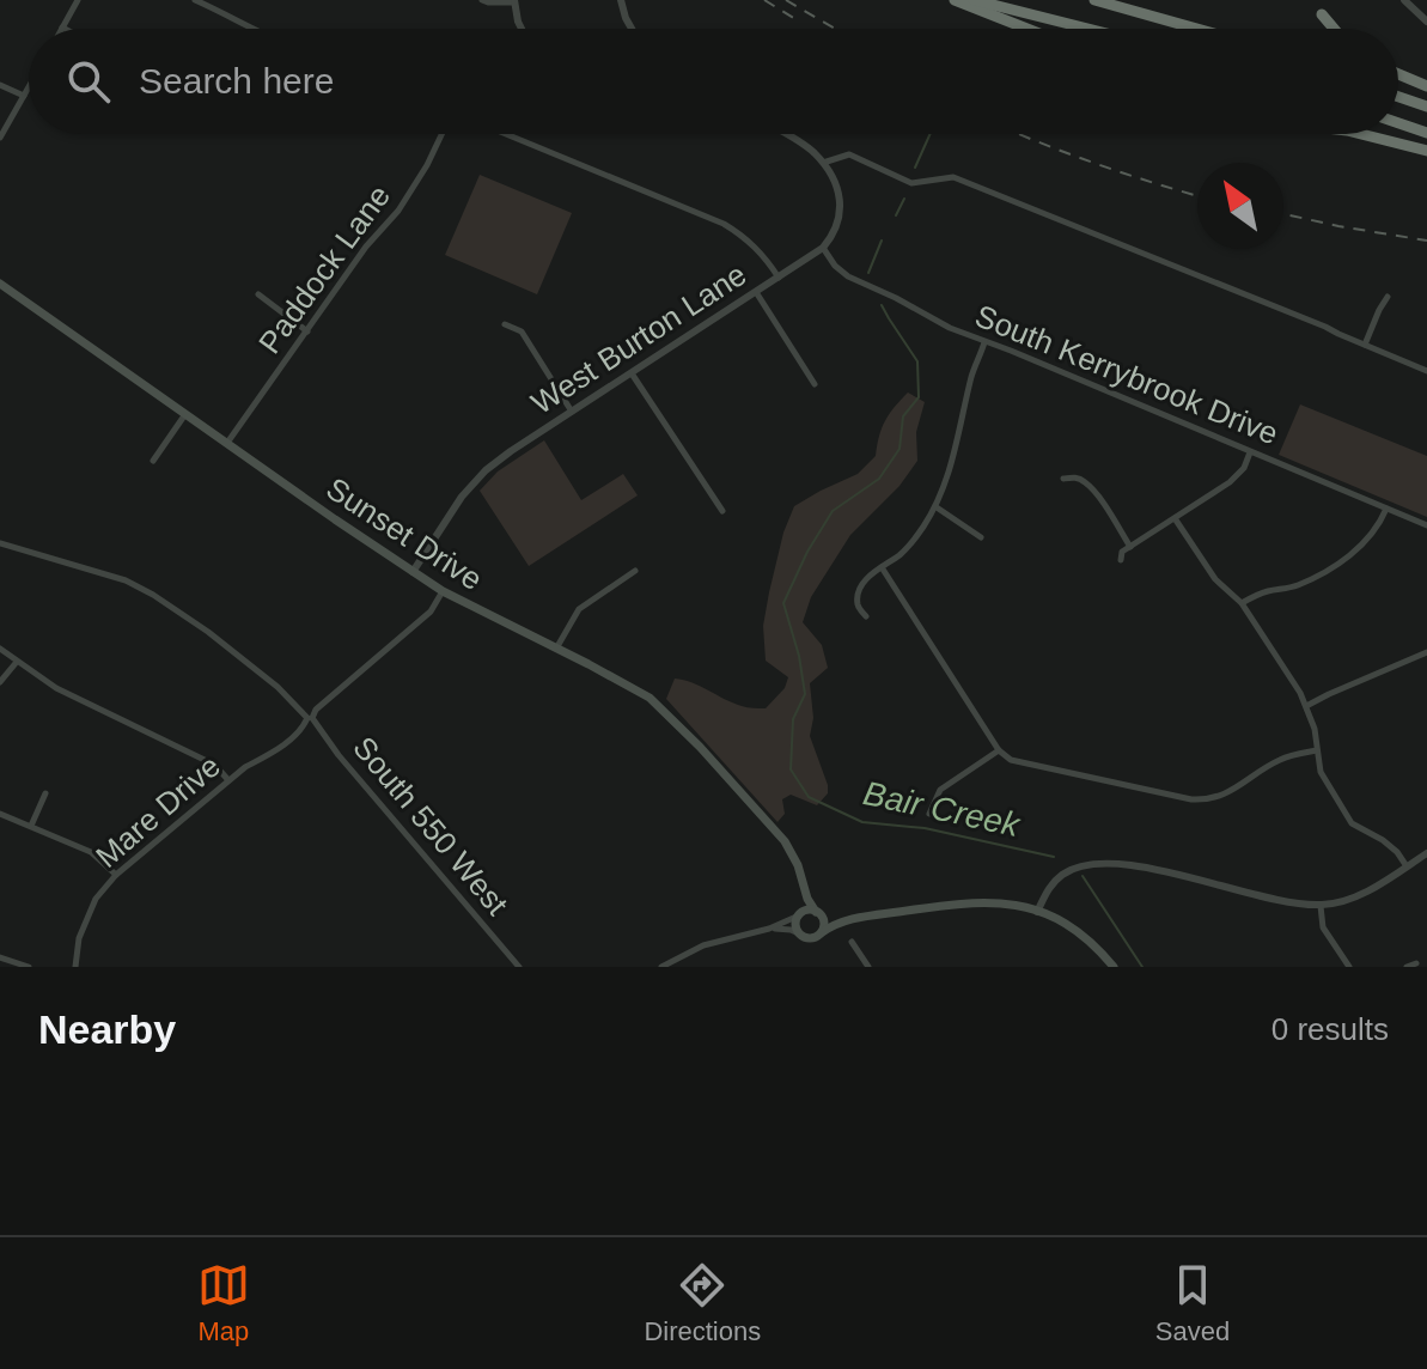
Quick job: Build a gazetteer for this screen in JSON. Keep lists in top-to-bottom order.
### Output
{
  "streets": {
    "main road": ["Sunset Drive"],
    "street": [
      "Paddock Lane",
      "West Burton Lane",
      "South Kerrybrook Drive",
      "Mare Drive",
      "South 550 West"
    ]
  },
  "crossings": [
    ["Paddock Lane", "Sunset Drive"],
    ["West Burton Lane", "South Kerrybrook Drive"],
    ["West Burton Lane", "Sunset Drive"],
    ["Sunset Drive", "Mare Drive"],
    ["Mare Drive", "South 550 West"]
  ],
  "water": ["Bair Creek"],
  "north": "top left",
  "page": {
    "search": "Search here",
    "heading": ["Nearby", "0 results"],
    "nav": ["Map", "Directions", "Saved"]
  }
}
